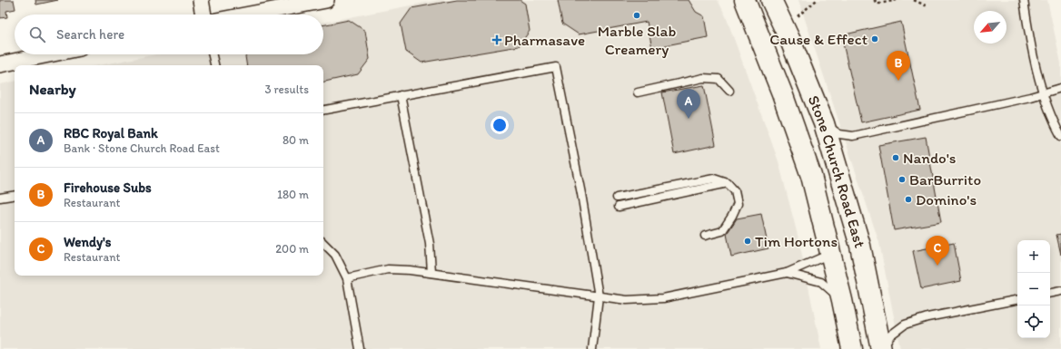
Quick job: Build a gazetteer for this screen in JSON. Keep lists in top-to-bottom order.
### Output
{
  "streets": {
    "main road": ["Stone Church Road East"]
  },
  "places": {
    "other": [
      "Marble Slab Creamery",
      "Cause & Effect",
      "Nando's",
      "BarBurrito",
      "Domino's",
      "Tim Hortons"
    ],
    "health": ["Pharmasave"]
  },
  "north": "bottom left",
  "page": {
    "search": "Search here",
    "pins": ["B", "A", "C"],
    "heading": ["Nearby", "3 results"],
    "list": [
      {
        "mark": "A",
        "name": "RBC Royal Bank",
        "note": "Bank · Stone Church Road East",
        "value": "80 m"
      },
      {
        "mark": "B",
        "name": "Firehouse Subs",
        "note": "Restaurant",
        "value": "180 m"
      },
      {
        "mark": "C",
        "name": "Wendy's",
        "note": "Restaurant",
        "value": "200 m"
      }
    ],
    "map_buttons": ["+", "−"]
  }
}
